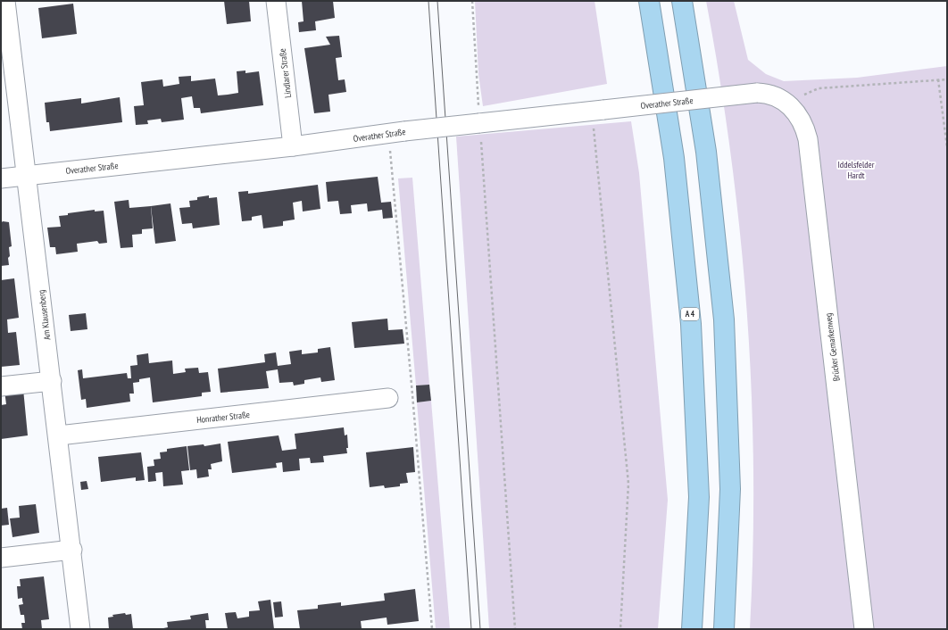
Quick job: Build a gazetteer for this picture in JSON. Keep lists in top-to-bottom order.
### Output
{
  "streets": {
    "highway": ["A 4"],
    "street": [
      "Lindlarer Straße",
      "Overather Straße",
      "Am Klausenberg",
      "Brücker Gemarkenweg",
      "Honrather Straße"
    ]
  },
  "crossings": [
    ["Lindlarer Straße", "Overather Straße"],
    ["Overather Straße", "Am Klausenberg"],
    ["Overather Straße", "Brücker Gemarkenweg"],
    ["Am Klausenberg", "Honrather Straße"]
  ],
  "parks": ["Iddelsfelder Hardt"]
}
